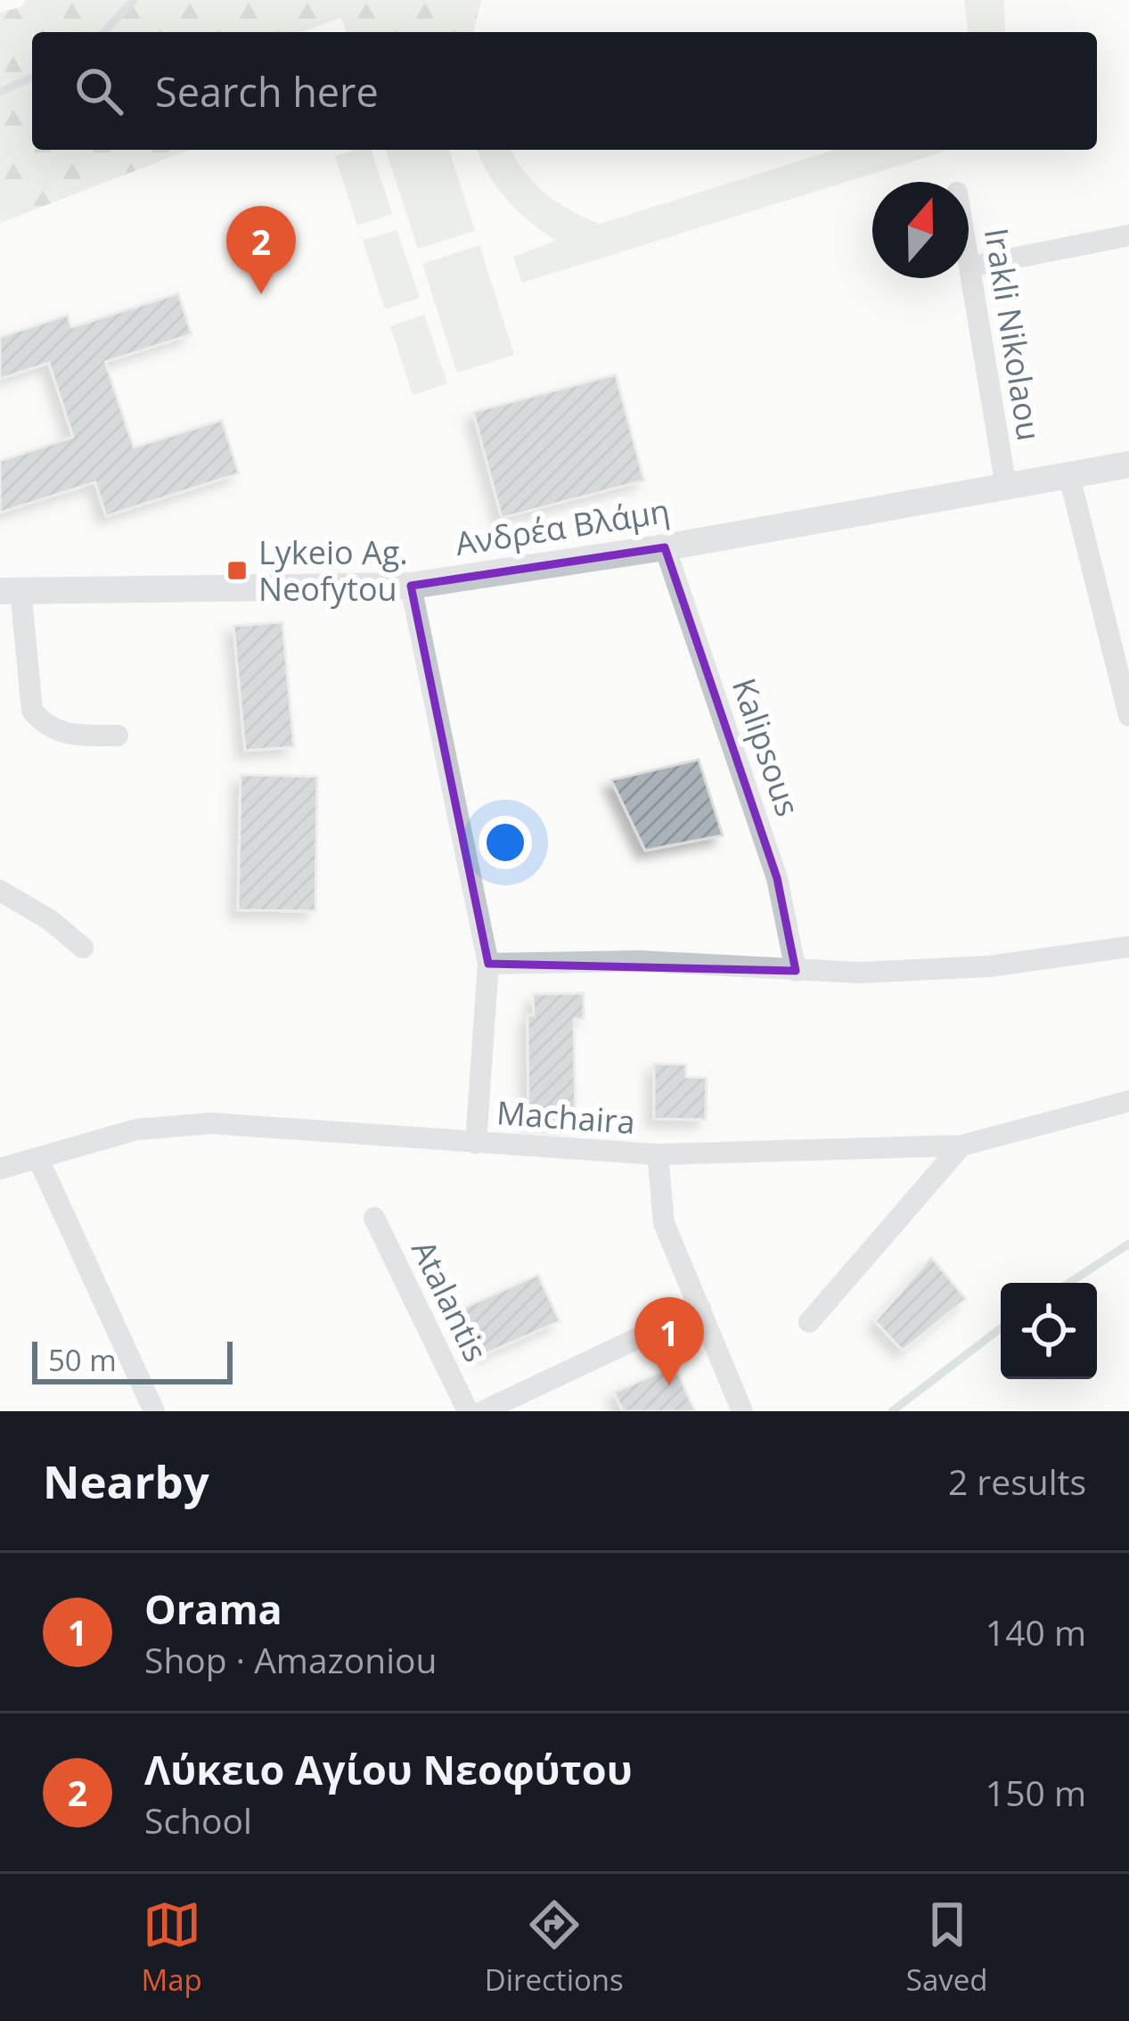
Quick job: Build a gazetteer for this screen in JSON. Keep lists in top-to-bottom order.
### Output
{
  "streets": {
    "street": [
      "Irakli Nikolaou",
      "Ανδρέα Βλάμη",
      "Kalipsous",
      "Machaira",
      "Atalantis"
    ]
  },
  "crossings": [
    ["Irakli Nikolaou", "Ανδρέα Βλάμη"],
    ["Ανδρέα Βλάμη", "Kalipsous"]
  ],
  "places": {
    "transit": ["Lykeio Ag. Neofytou"]
  },
  "scale_bar": "50 m",
  "north": "top",
  "page": {
    "search": "Search here",
    "pins": ["2", "1"],
    "scale": "50 m",
    "heading": ["Nearby", "2 results"],
    "list": [
      {
        "mark": "1",
        "name": "Orama",
        "note": "Shop · Amazoniou",
        "value": "140 m"
      },
      {
        "mark": "2",
        "name": "Λύκειο Αγίου Νεοφύτου",
        "note": "School",
        "value": "150 m"
      }
    ],
    "nav": ["Map", "Directions", "Saved"]
  }
}
